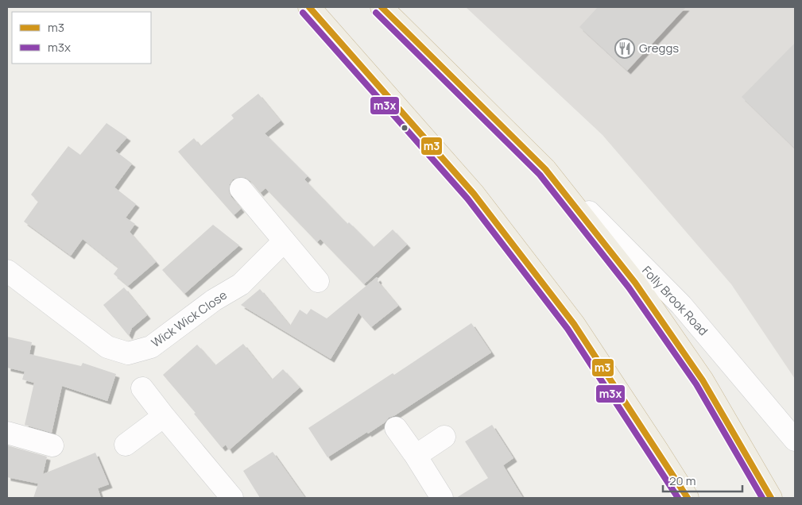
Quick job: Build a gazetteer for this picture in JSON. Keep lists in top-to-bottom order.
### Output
{
  "streets": {
    "street": ["Folly Brook Road", "Wick Wick Close"]
  },
  "places": {
    "restaurant": ["Greggs"]
  },
  "lines": ["transit line m3", "transit line m3x"],
  "legend": ["m3", "m3x"],
  "scale_bar": "20 m"
}
